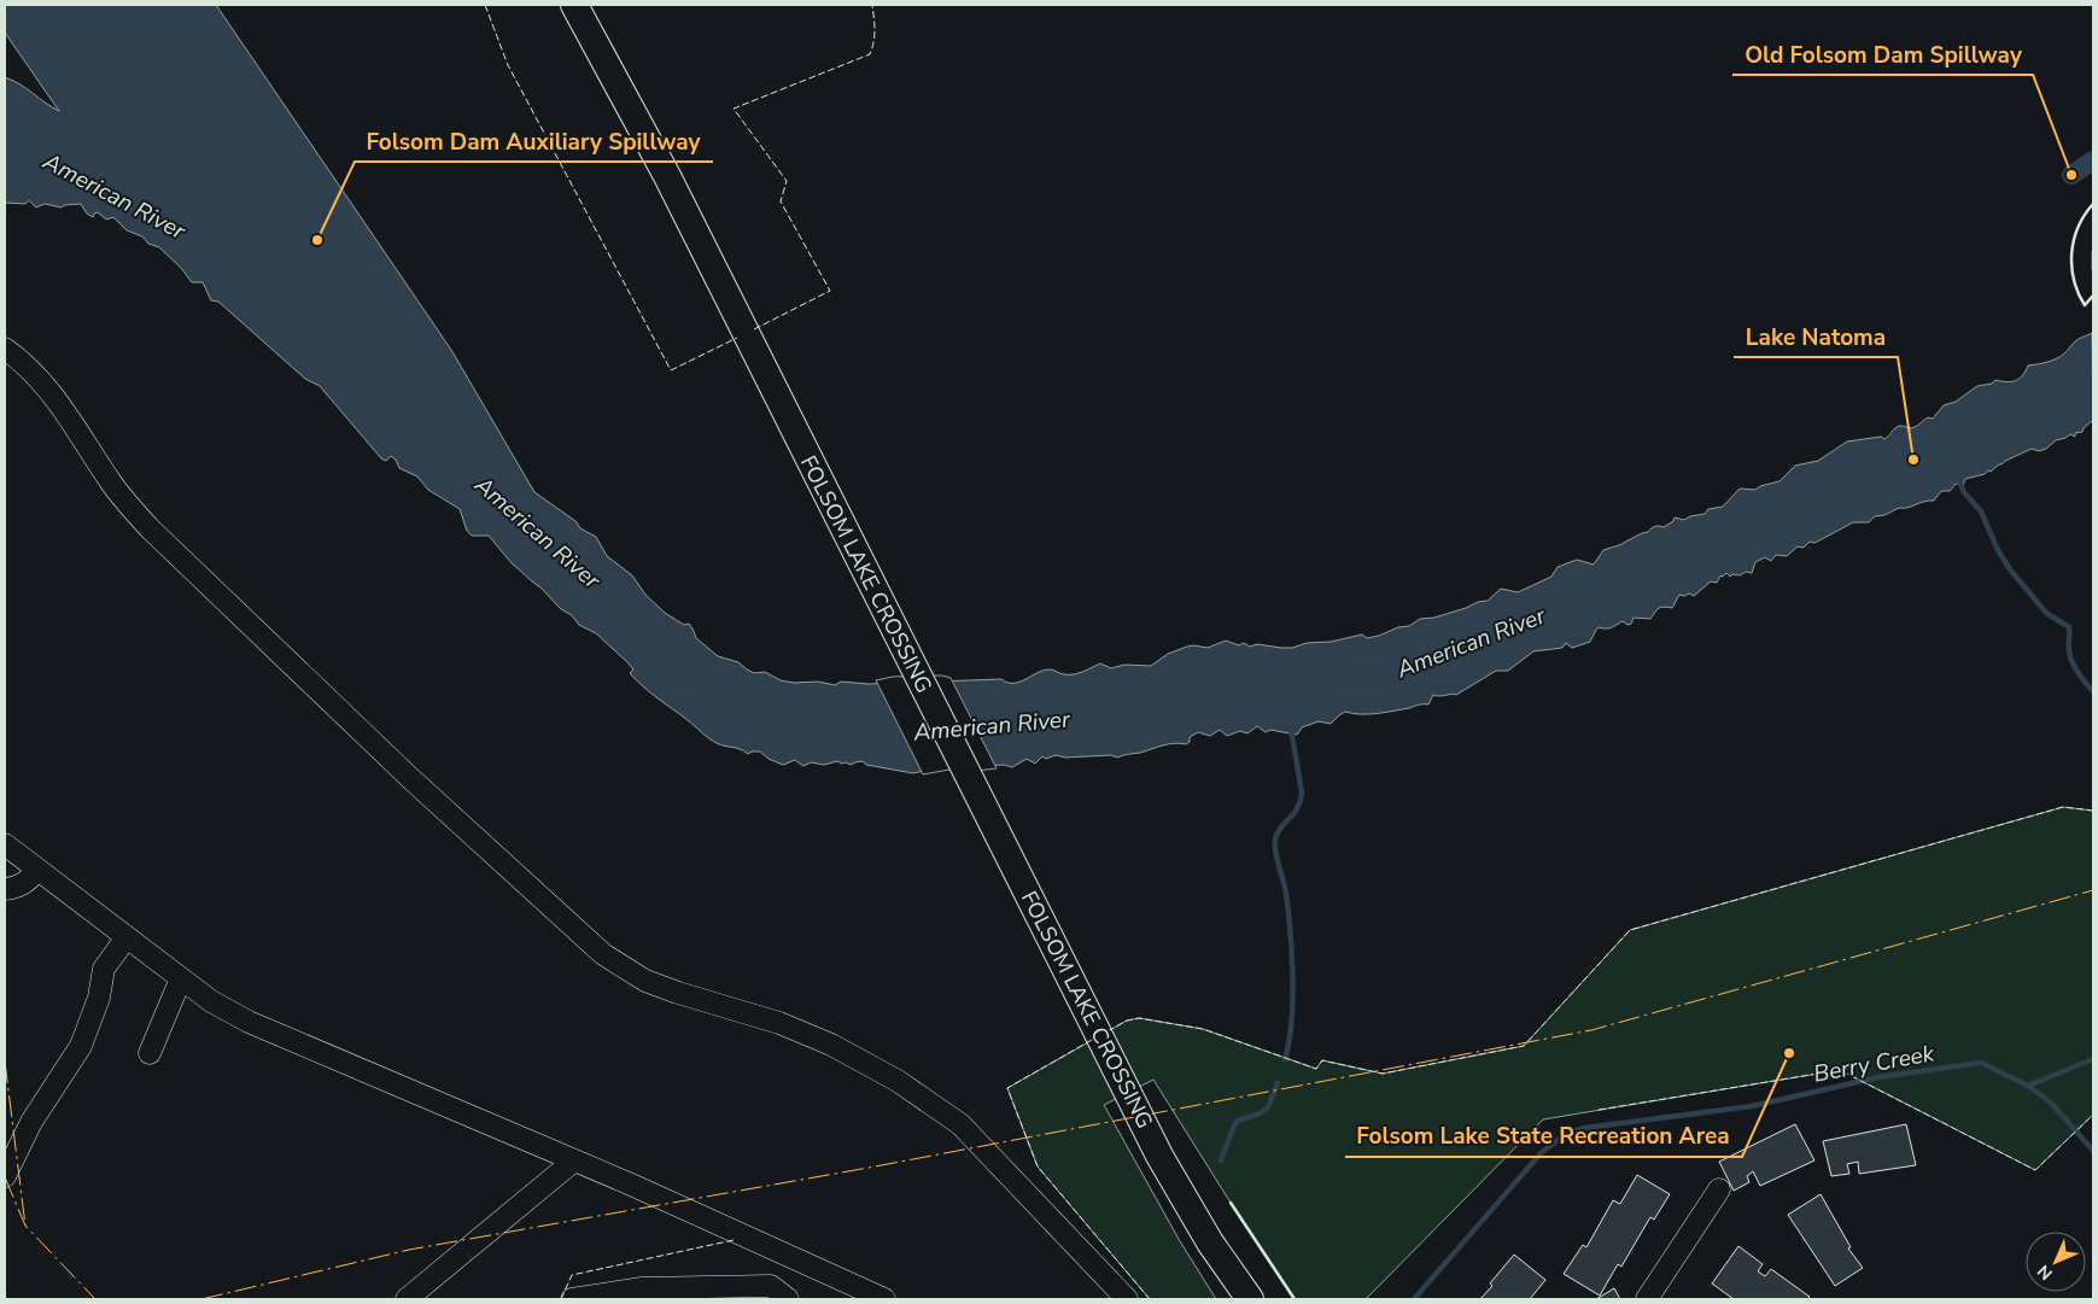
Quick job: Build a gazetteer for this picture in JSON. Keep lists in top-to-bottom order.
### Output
{
  "streets": {
    "main road": ["FOLSOM LAKE CROSSING"]
  },
  "water": ["American River", "Berry Creek"],
  "places": [
    "Old Folsom Dam Spillway",
    "Folsom Dam Auxiliary Spillway",
    "Lake Natoma",
    "Folsom Lake State Recreation Area"
  ],
  "north": "bottom left"
}
